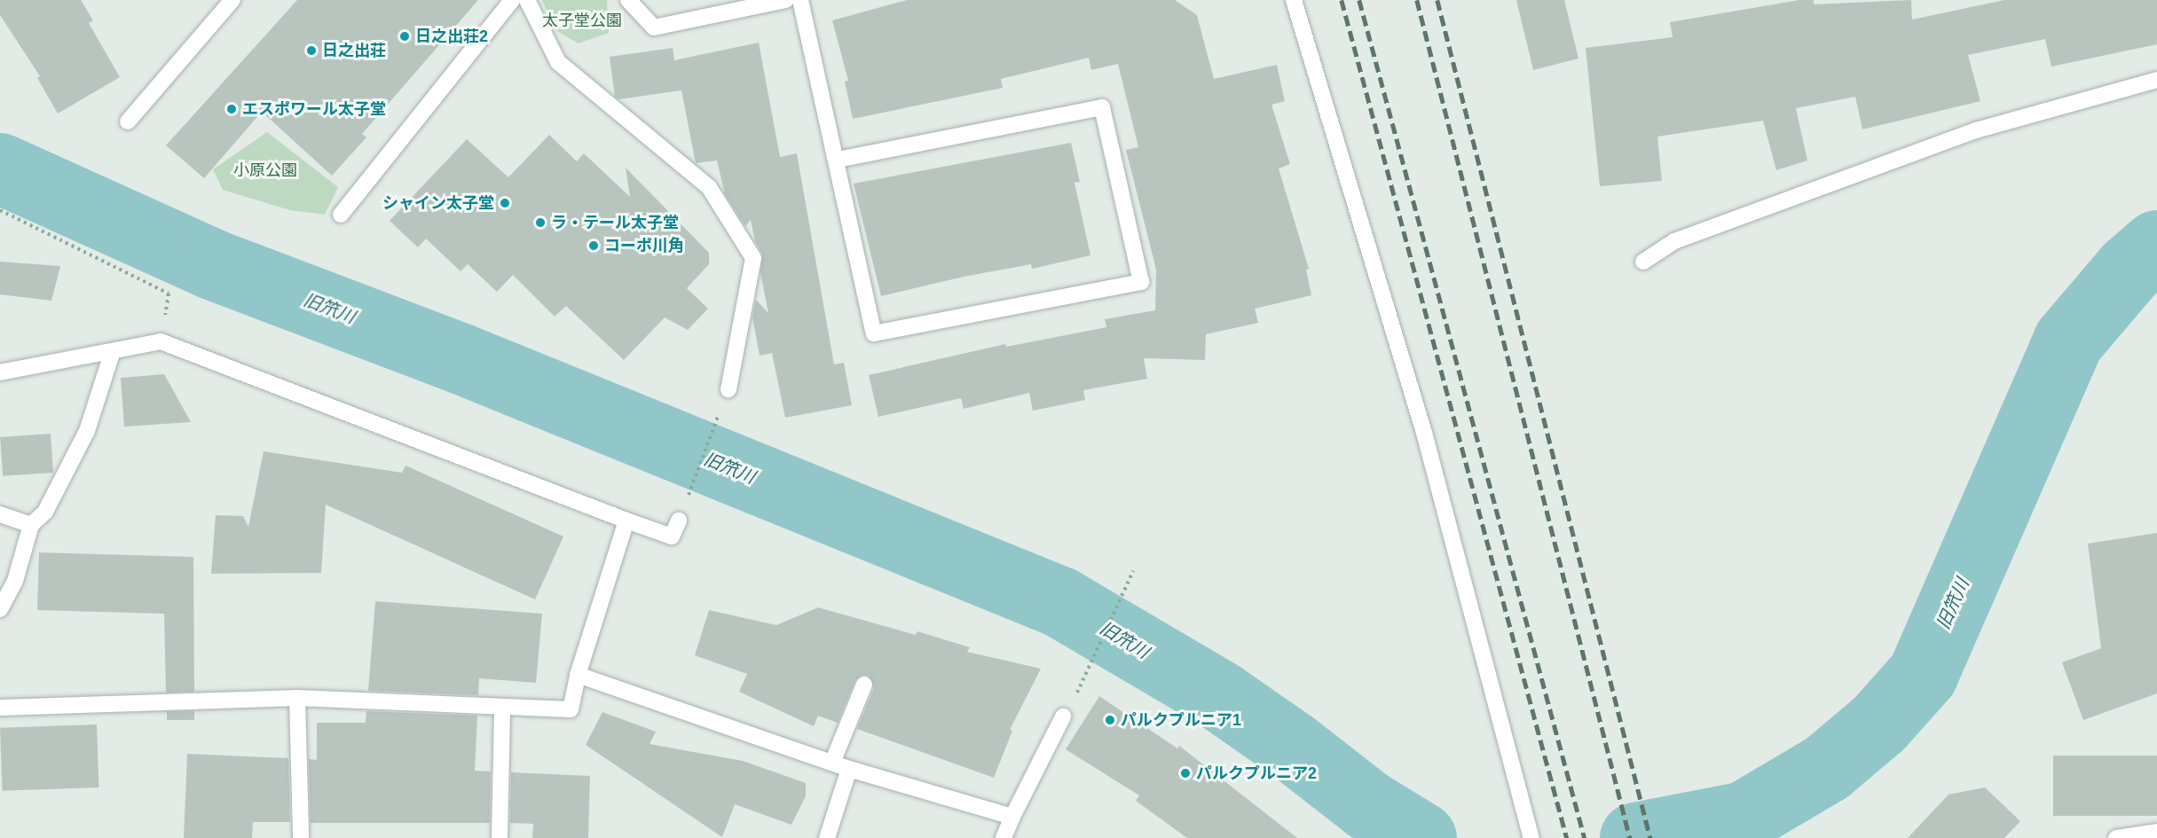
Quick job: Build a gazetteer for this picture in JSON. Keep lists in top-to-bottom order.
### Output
{
  "water": ["旧笊川"],
  "parks": ["太子堂公園", "小原公園"],
  "places": [
    "日之出荘2",
    "日之出荘",
    "エスポワール太子堂",
    "シャイン太子堂",
    "ラ・テール太子堂",
    "コーポ川角",
    "パルクプルニア1",
    "パルクプルニア2"
  ]
}
